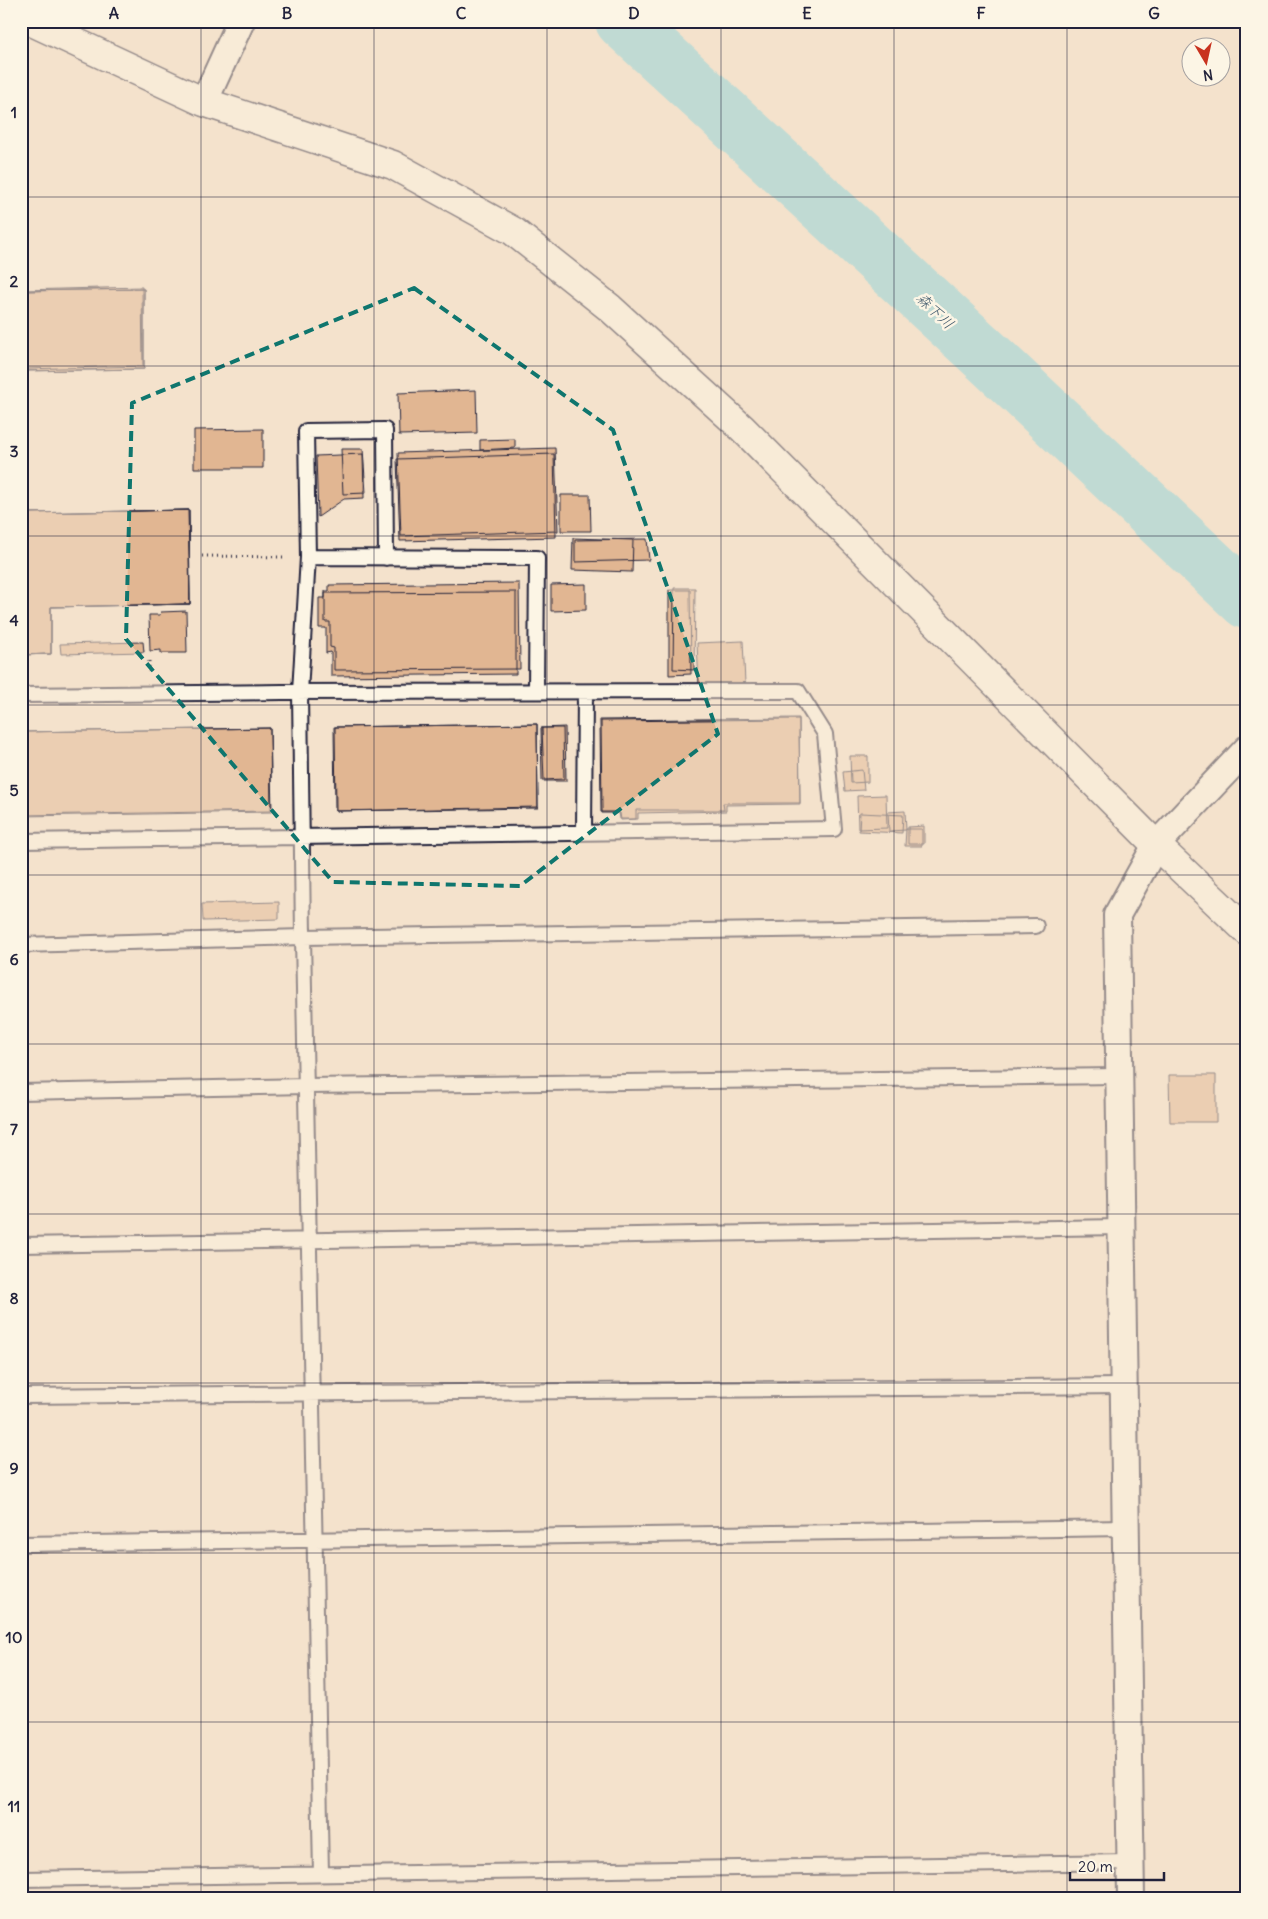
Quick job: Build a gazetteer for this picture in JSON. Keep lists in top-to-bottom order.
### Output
{
  "water": ["森下川"],
  "scale_bar": "20 m",
  "north": "bottom",
  "grid": {
    "columns": [
      "A",
      "B",
      "C",
      "D",
      "E",
      "F",
      "G"
    ],
    "rows": [
      "1",
      "2",
      "3",
      "4",
      "5",
      "6",
      "7",
      "8",
      "9",
      "10",
      "11"
    ]
  }
}
